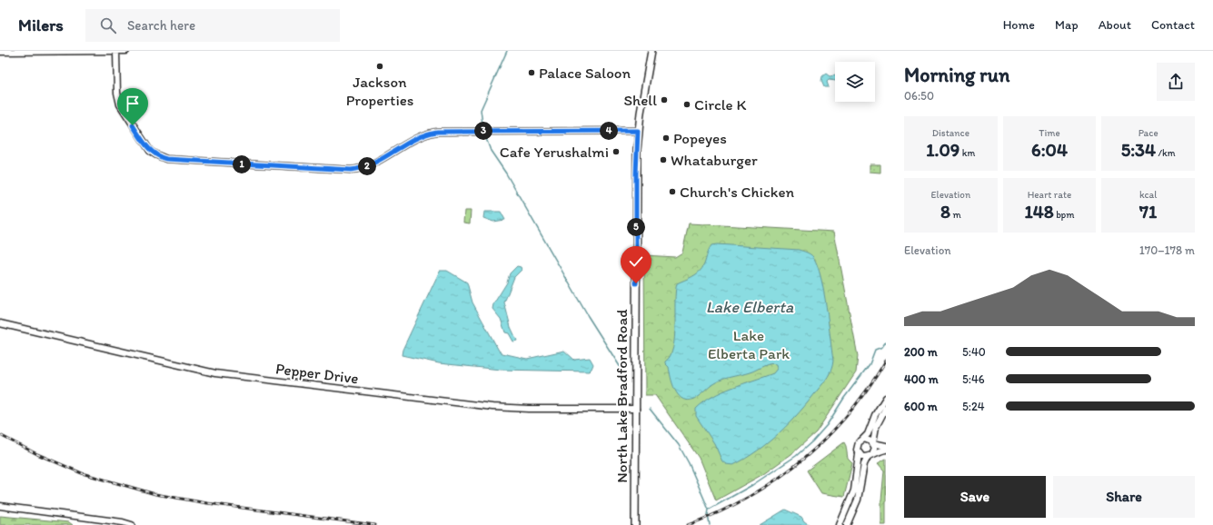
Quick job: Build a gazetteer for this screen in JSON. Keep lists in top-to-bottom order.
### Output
{
  "streets": {
    "main road": ["North Lake Bradford Road"],
    "street": ["Pepper Drive"]
  },
  "crossings": [
    ["Pepper Drive", "North Lake Bradford Road"]
  ],
  "water": ["Lake Elberta"],
  "parks": ["Lake Elberta Park"],
  "places": [
    "Jackson Properties",
    "Palace Saloon",
    "Shell",
    "Circle K",
    "Popeyes",
    "Cafe Yerushalmi",
    "Whataburger",
    "Church's Chicken"
  ],
  "page": {
    "header": "Milers",
    "search": "Search here",
    "nav": [
      "Home",
      "Map",
      "About",
      "Contact"
    ],
    "heading": ["Morning run", "06:50"],
    "stats": [
      ["Distance", "1.09 km"],
      ["Time", "6:04"],
      ["Pace", "5:34 /km"],
      ["Elevation", "8 m"],
      ["Heart rate", "148 bpm"],
      ["kcal", "71"]
    ],
    "pins": [
      "3",
      "4",
      "1",
      "2",
      "5"
    ],
    "chart": ["Elevation", "170–178 m"],
    "list": [
      {
        "name": "200 m",
        "note": "5:40"
      },
      {
        "name": "400 m",
        "note": "5:46"
      },
      {
        "name": "600 m",
        "note": "5:24"
      }
    ],
    "buttons": ["Save", "Share"]
  }
}
